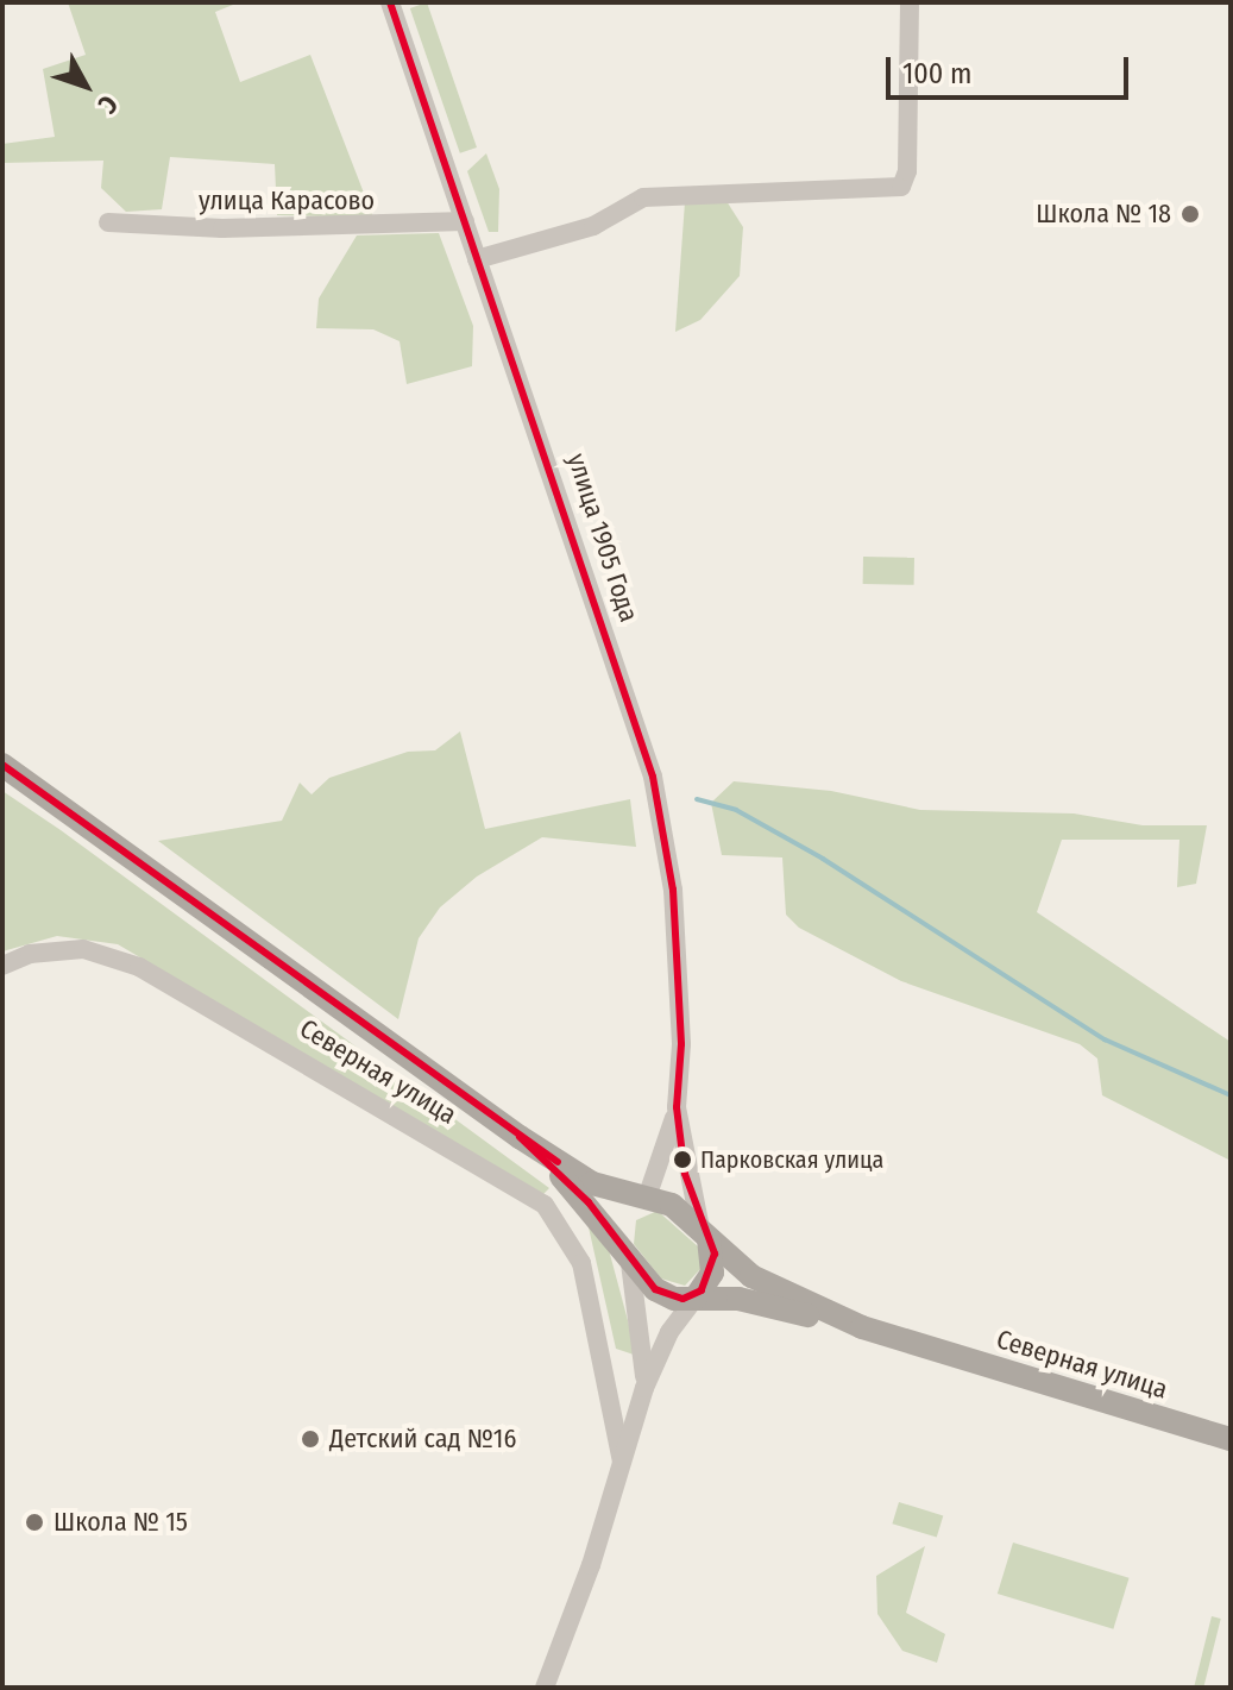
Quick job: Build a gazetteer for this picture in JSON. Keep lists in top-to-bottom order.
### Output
{
  "streets": {
    "main road": ["Северная улица"],
    "street": ["улица Карасово", "улица 1905 Года"]
  },
  "crossings": [
    ["улица Карасово", "улица 1905 Года"],
    ["улица 1905 Года", "Северная улица"]
  ],
  "places": [
    "Школа № 18",
    "Парковская улица",
    "Детский сад №16",
    "Школа № 15"
  ],
  "scale_bar": "100 m",
  "north": "bottom right"
}
